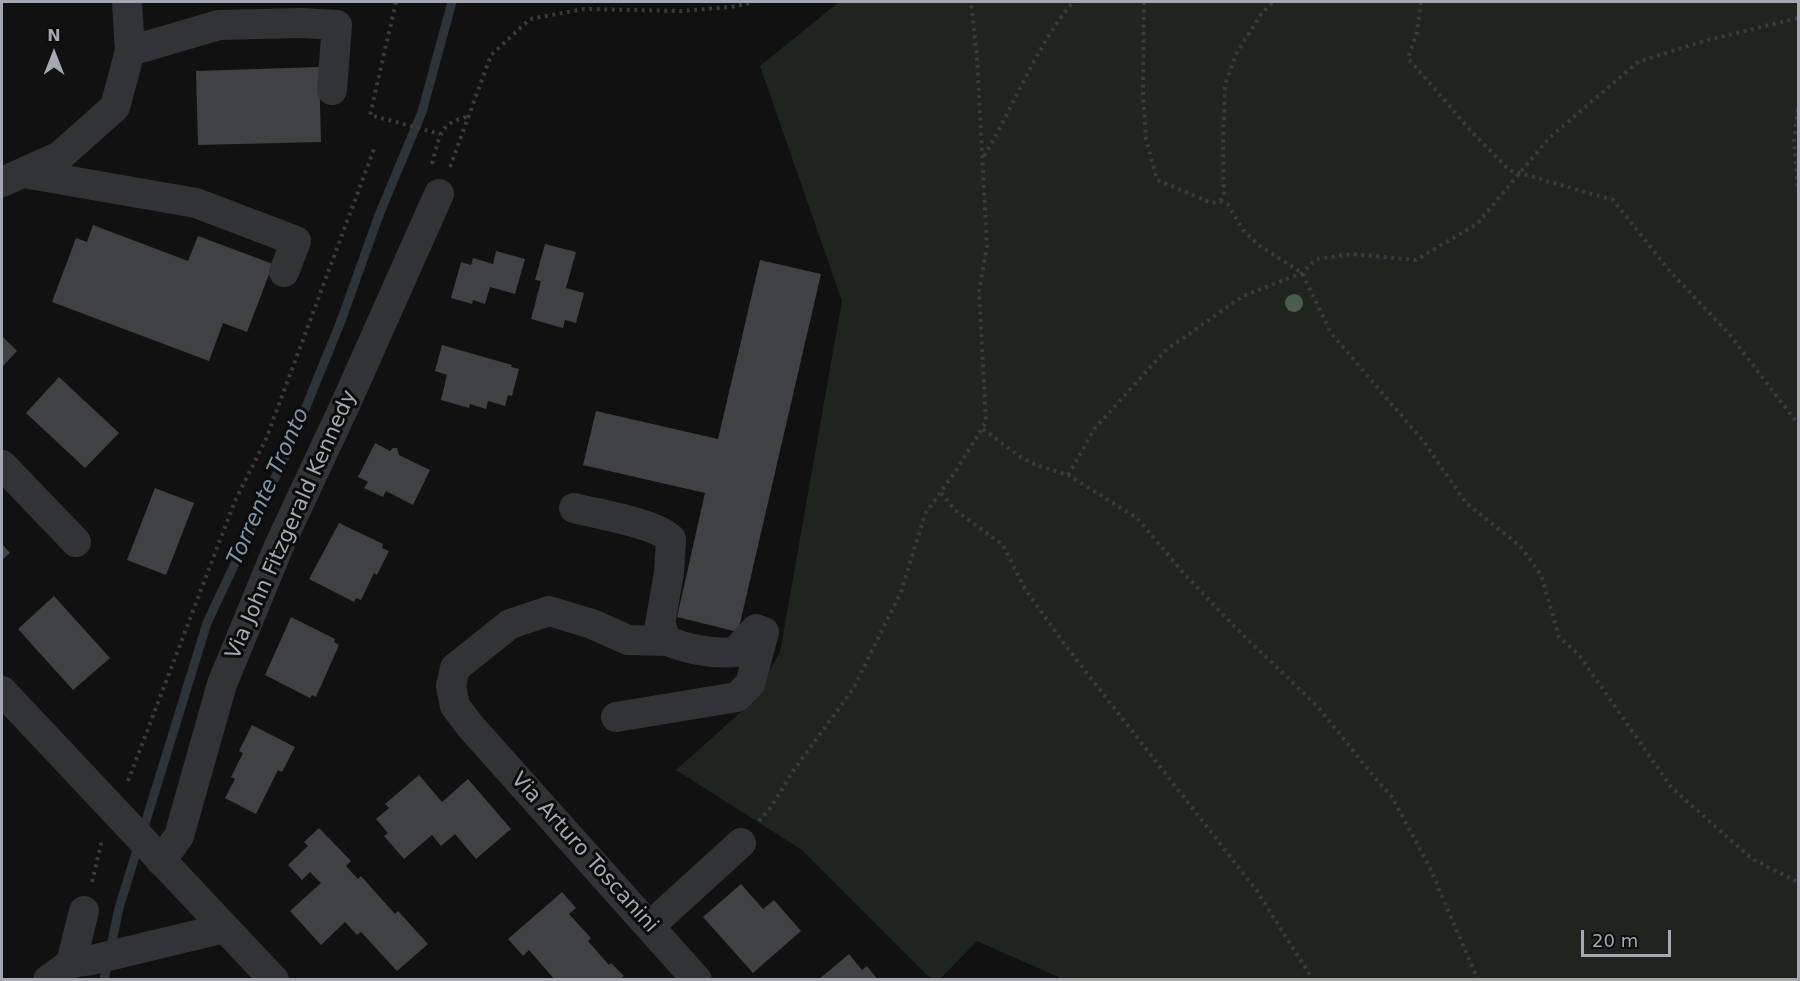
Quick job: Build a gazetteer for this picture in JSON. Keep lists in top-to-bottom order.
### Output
{
  "streets": {
    "street": ["Via John Fitzgerald Kennedy", "Via Arturo Toscanini"]
  },
  "water": ["Torrente Tronto"],
  "scale_bar": "20 m",
  "north": "top"
}
